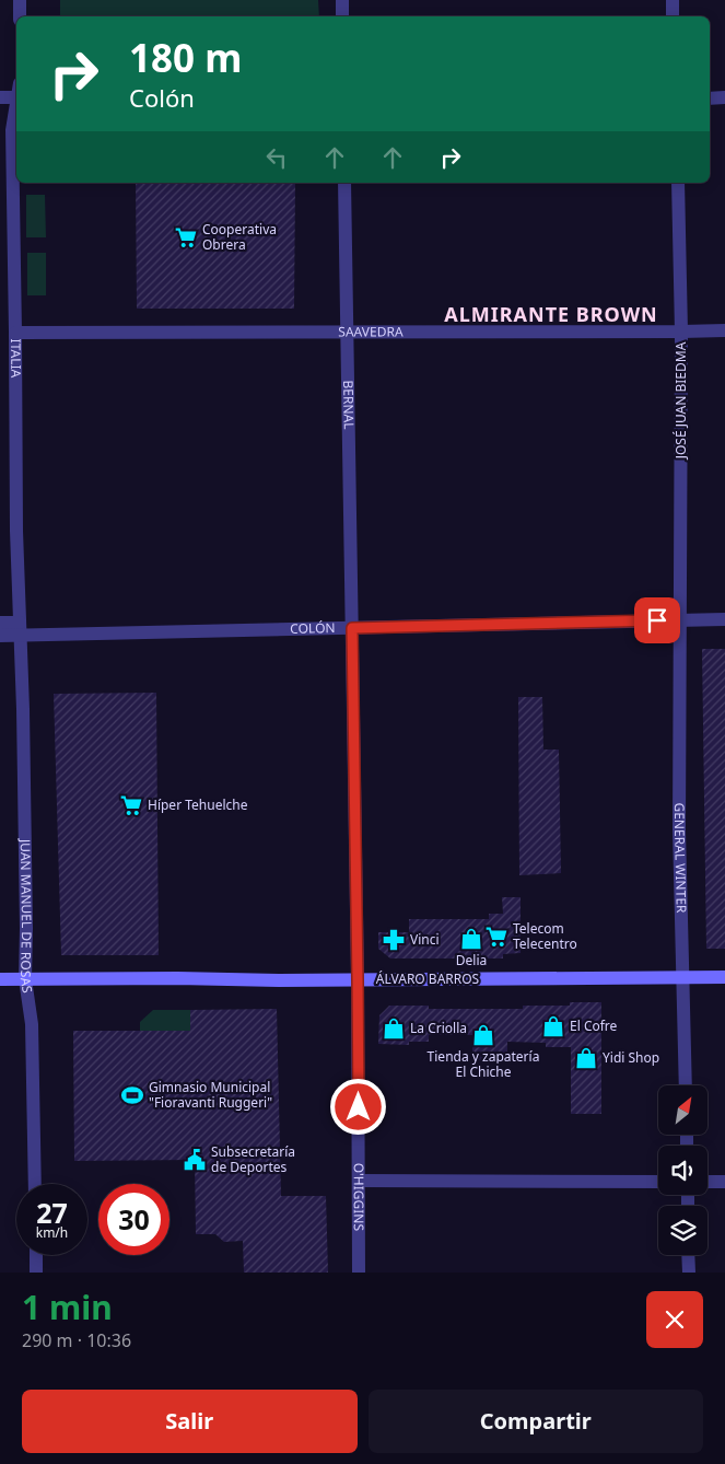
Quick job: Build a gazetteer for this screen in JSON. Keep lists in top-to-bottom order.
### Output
{
  "streets": {
    "main road": ["ÁLVARO BARROS"],
    "street": [
      "SAAVEDRA",
      "ITALIA",
      "JOSÉ JUAN BIEDMA",
      "BERNAL",
      "COLÓN",
      "GENERAL WINTER",
      "JUAN MANUEL DE ROSAS",
      "O'HIGGINS"
    ]
  },
  "crossings": [
    ["SAAVEDRA", "ITALIA"],
    ["SAAVEDRA", "JOSÉ JUAN BIEDMA"],
    ["SAAVEDRA", "BERNAL"],
    ["ITALIA", "COLÓN"],
    ["ITALIA", "JUAN MANUEL DE ROSAS"],
    ["JOSÉ JUAN BIEDMA", "COLÓN"],
    ["JOSÉ JUAN BIEDMA", "GENERAL WINTER"],
    ["BERNAL", "COLÓN"],
    ["BERNAL", "O'HIGGINS"],
    ["COLÓN", "GENERAL WINTER"],
    ["COLÓN", "JUAN MANUEL DE ROSAS"],
    ["COLÓN", "O'HIGGINS"],
    ["GENERAL WINTER", "ÁLVARO BARROS"],
    ["JUAN MANUEL DE ROSAS", "ÁLVARO BARROS"],
    ["ÁLVARO BARROS", "O'HIGGINS"]
  ],
  "districts": ["ALMIRANTE BROWN"],
  "places": {
    "supermarket": ["Cooperativa Obrera", "Híper Tehuelche", "Telecom Telecentro"],
    "shop": [
      "Delia",
      "El Cofre",
      "La Criolla",
      "Tienda y zapatería El Chiche",
      "Yidi Shop"
    ],
    "pharmacy": ["Vinci"],
    "sports": ["Gimnasio Municipal \"Fioravanti Ruggeri\""],
    "public building": ["Subsecretaría de Deportes"]
  },
  "north": "top right",
  "page": {
    "turn": ["180 m", "Colón"],
    "speed": "27 km/h",
    "limit": "30",
    "heading": ["1 min", "290 m · 10:36"],
    "buttons": ["Salir", "Compartir"]
  }
}
